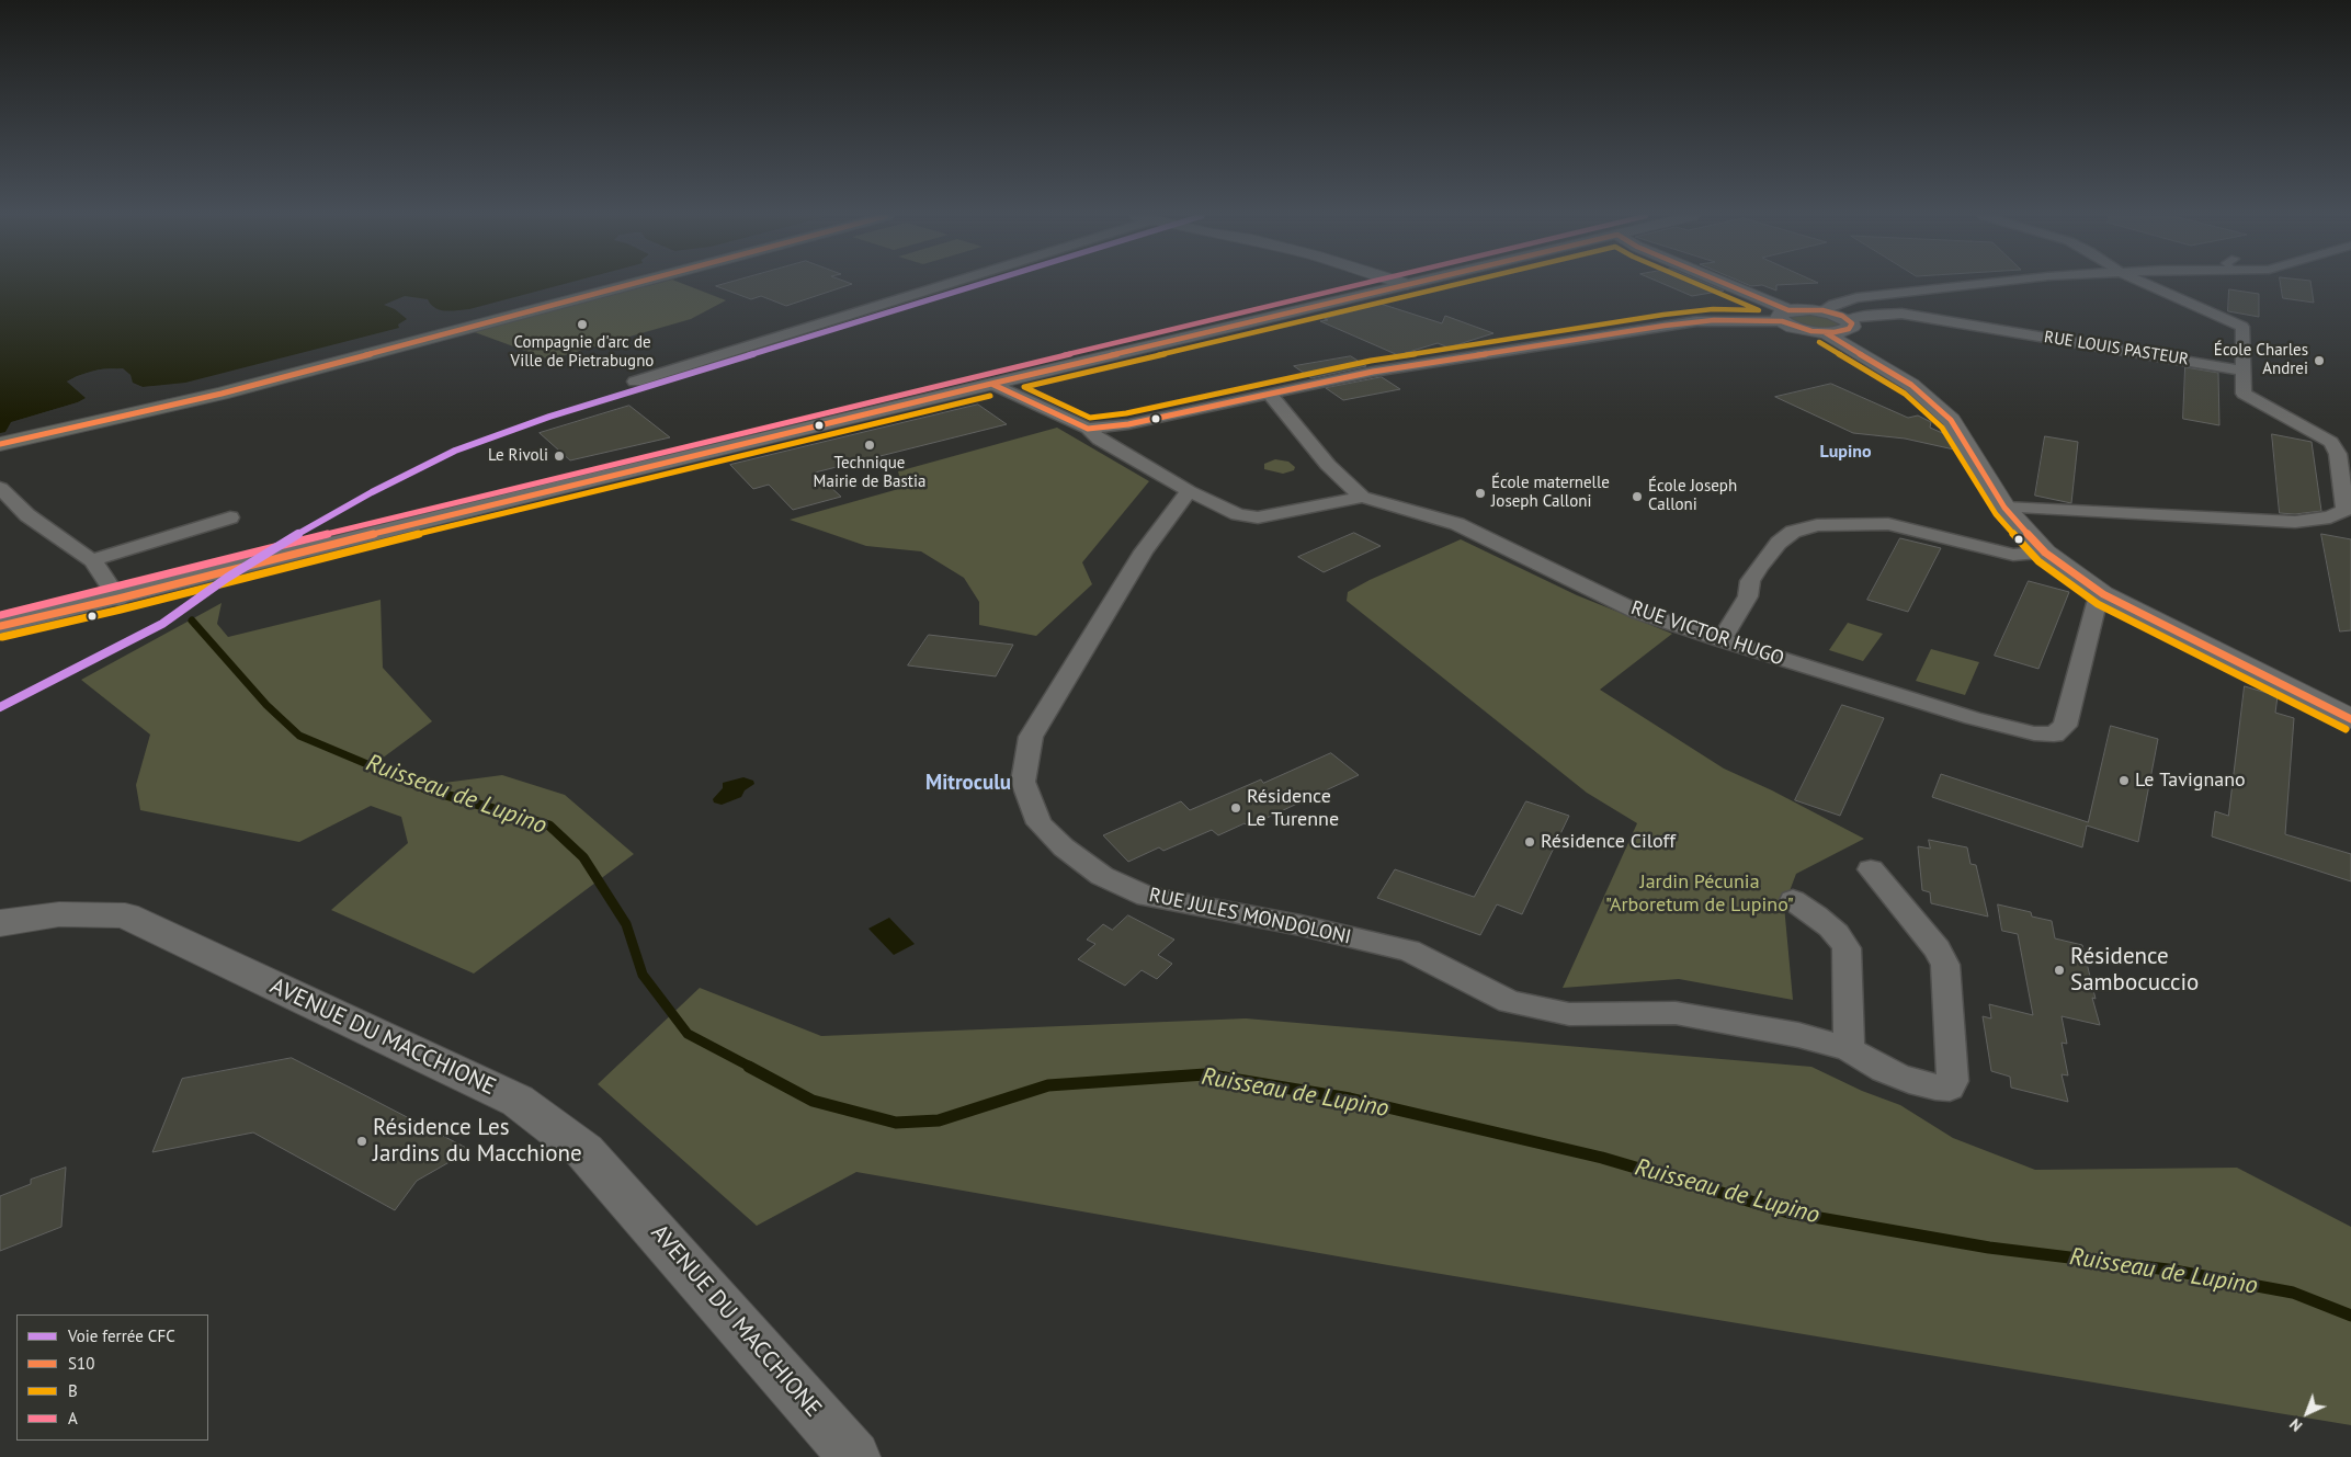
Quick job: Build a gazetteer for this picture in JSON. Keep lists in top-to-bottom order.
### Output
{
  "streets": {
    "main road": ["AVENUE DU MACCHIONE"],
    "street": ["RUE LOUIS PASTEUR", "RUE VICTOR HUGO", "RUE JULES MONDOLONI"]
  },
  "districts": ["Lupino", "Mitroculu"],
  "water": ["Ruisseau de Lupino"],
  "parks": ["Jardin Pécunia \"Arboretum de Lupino\""],
  "places": [
    "Compagnie d'arc de Ville de Pietrabugno",
    "École Charles Andrei",
    "Technique Mairie de Bastia",
    "Le Rivoli",
    "École maternelle Joseph Calloni",
    "École Joseph Calloni",
    "Le Tavignano",
    "Résidence Le Turenne",
    "Résidence Ciloff",
    "Résidence Sambocuccio",
    "Résidence Les Jardins du Macchione"
  ],
  "lines": [
    "rail line CFC",
    "transit line S10",
    "transit line B",
    "transit line A"
  ],
  "legend": [
    "Voie ferrée CFC",
    "S10",
    "B",
    "A"
  ],
  "north": "bottom left"
}
